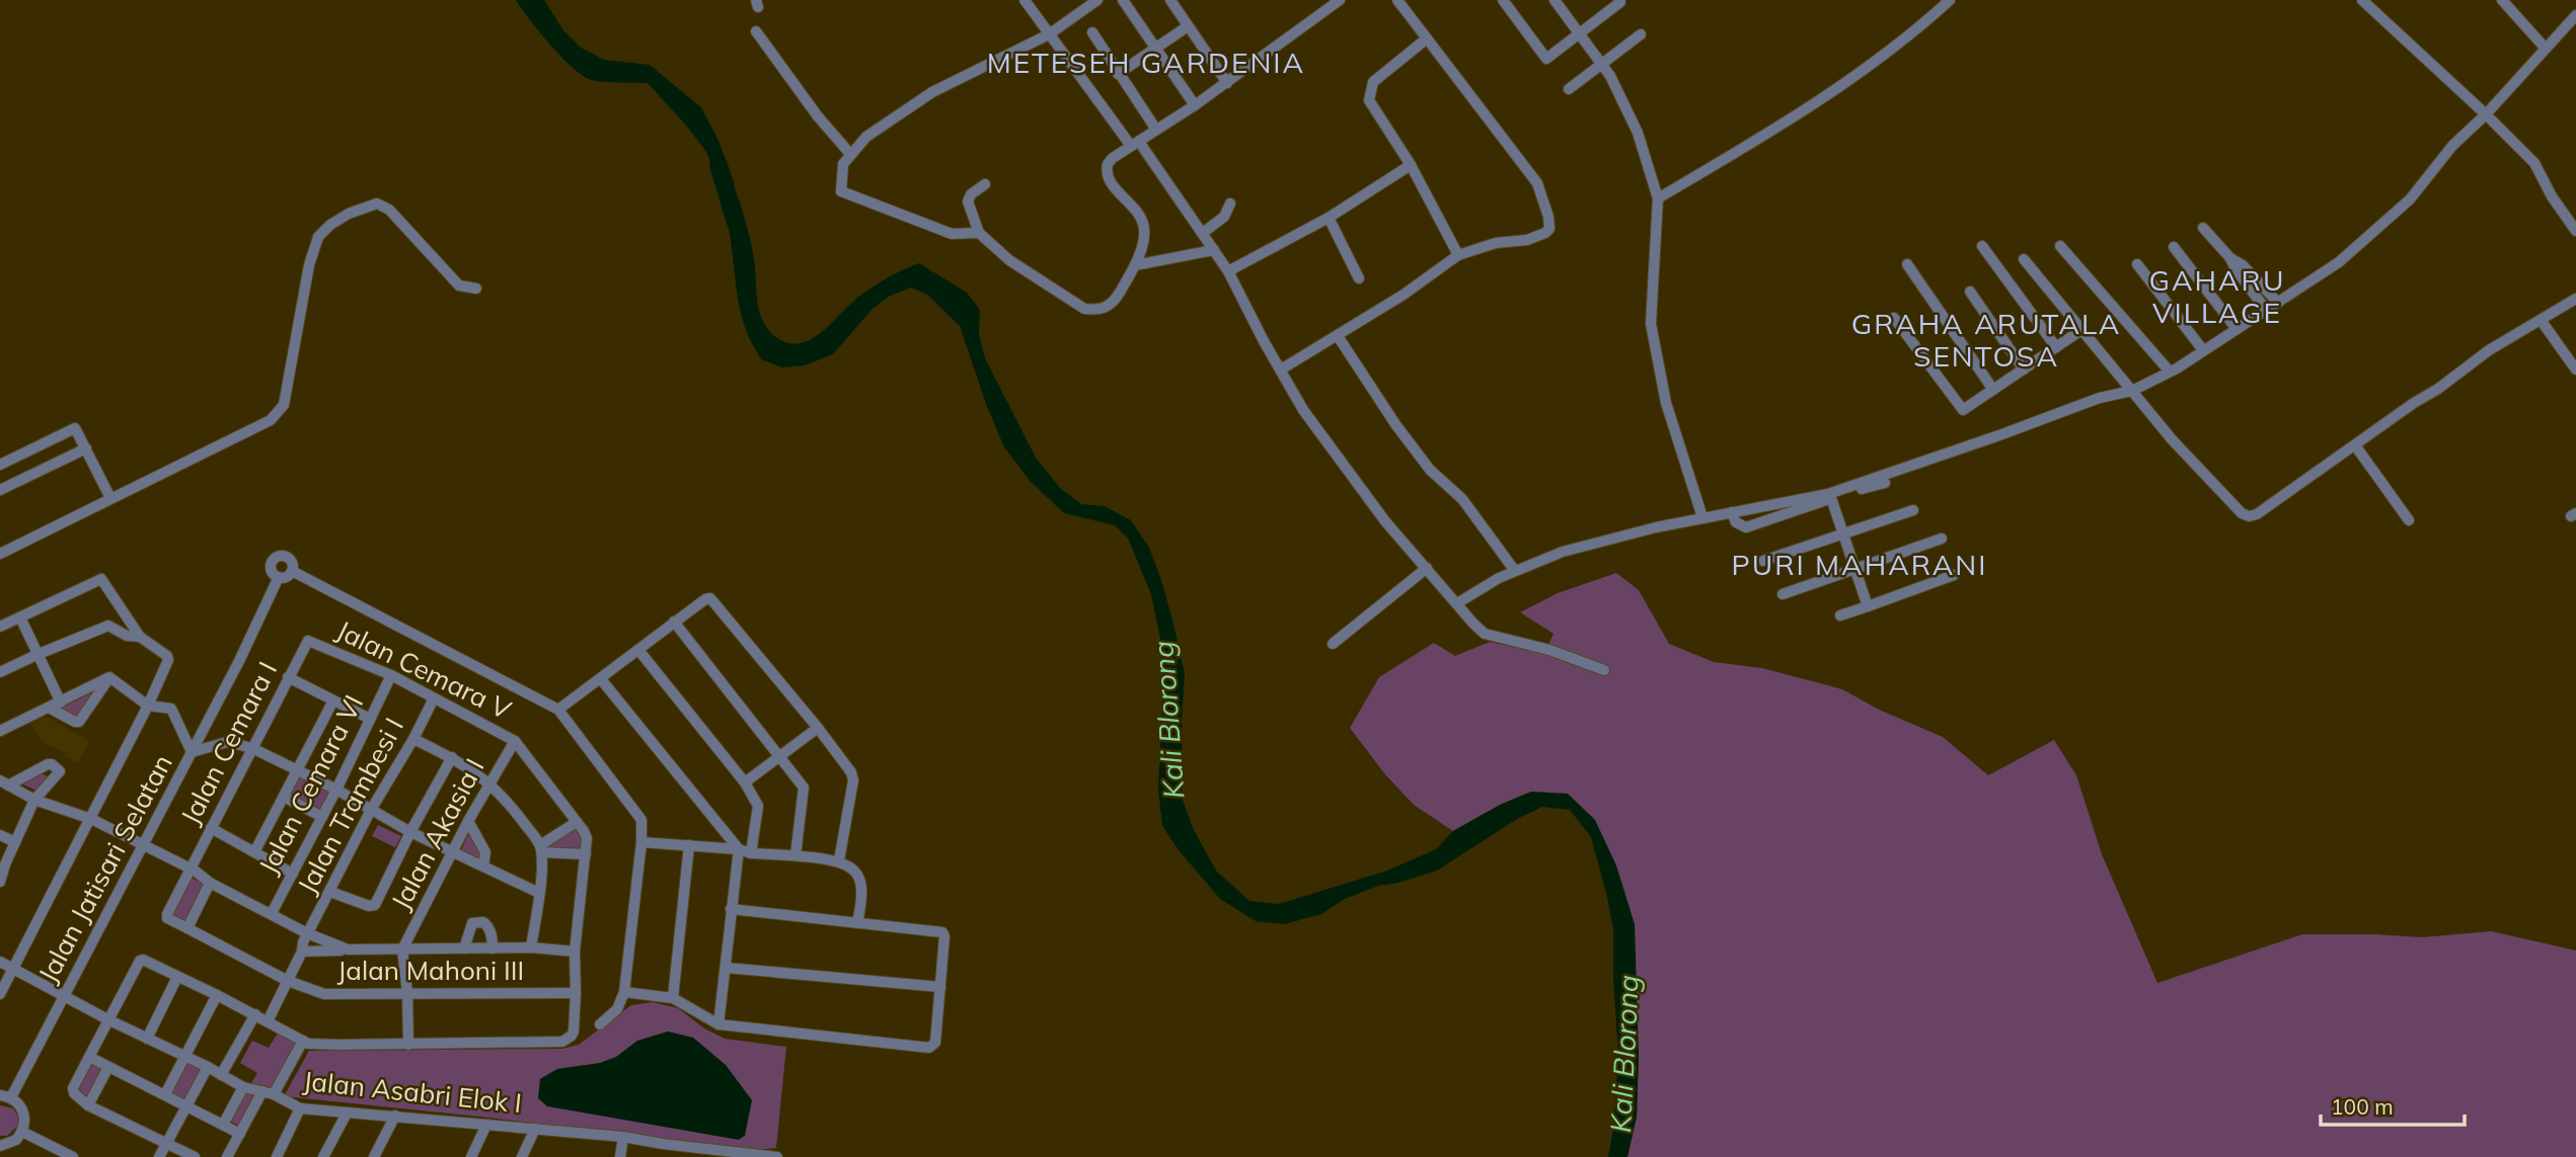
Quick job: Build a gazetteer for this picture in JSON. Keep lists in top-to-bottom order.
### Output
{
  "streets": {
    "street": [
      "Jalan Cemara V",
      "Jalan Cemara I",
      "Jalan Cemara VI",
      "Jalan Trambesi I",
      "Jalan Akasia I",
      "Jalan Jatisari Selatan",
      "Jalan Mahoni III",
      "Jalan Asabri Elok I"
    ]
  },
  "crossings": [
    ["Jalan Cemara V", "Jalan Cemara I"],
    ["Jalan Cemara V", "Jalan Cemara VI"],
    ["Jalan Cemara V", "Jalan Trambesi I"],
    ["Jalan Cemara V", "Jalan Akasia I"],
    ["Jalan Cemara I", "Jalan Mahoni III"],
    ["Jalan Trambesi I", "Jalan Mahoni III"],
    ["Jalan Jatisari Selatan", "Jalan Asabri Elok I"]
  ],
  "districts": [
    "METESEH GARDENIA",
    "GAHARU VILLAGE",
    "GRAHA ARUTALA SENTOSA",
    "PURI MAHARANI"
  ],
  "water": ["Kali Blorong"],
  "scale_bar": "100 m"
}
